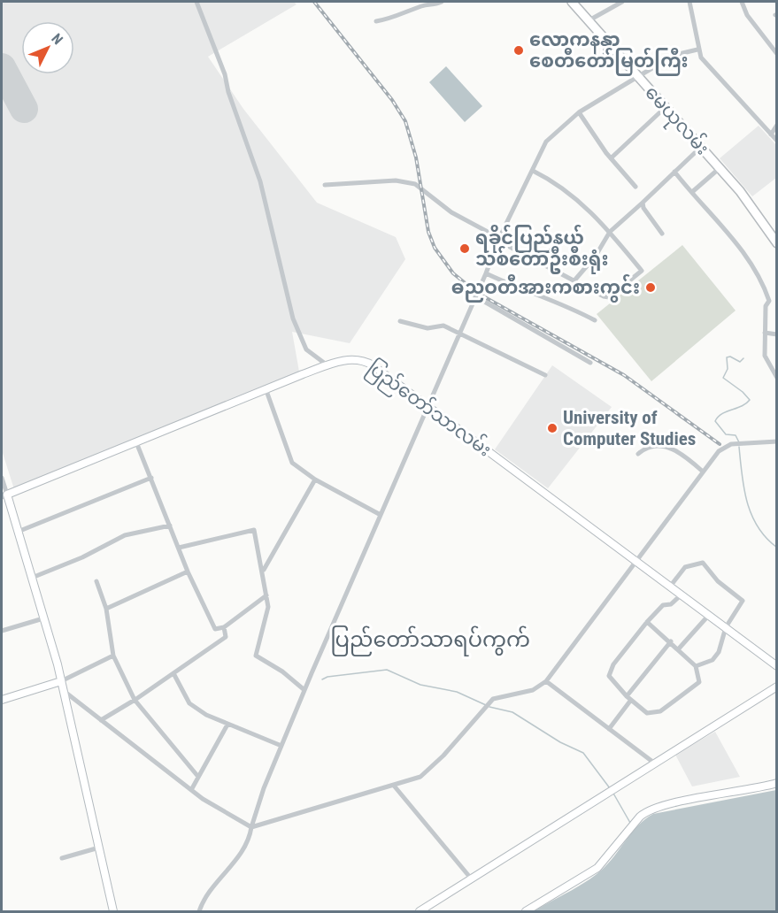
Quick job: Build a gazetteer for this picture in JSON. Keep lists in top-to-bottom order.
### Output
{
  "streets": {
    "main road": ["မေယုလမ်း"],
    "street": ["ပြည်တော်သာလမ်း"]
  },
  "districts": ["ပြည်တော်သာရပ်ကွက်"],
  "places": [
    "လောကနန္ဒာ စေတီတော်မြတ်ကြီး",
    "ရခိုင်ပြည်နယ် သစ်တောဦးစီးရုံး",
    "ဓညဝတီအားကစားကွင်း",
    "University of Computer Studies"
  ],
  "north": "top right"
}
